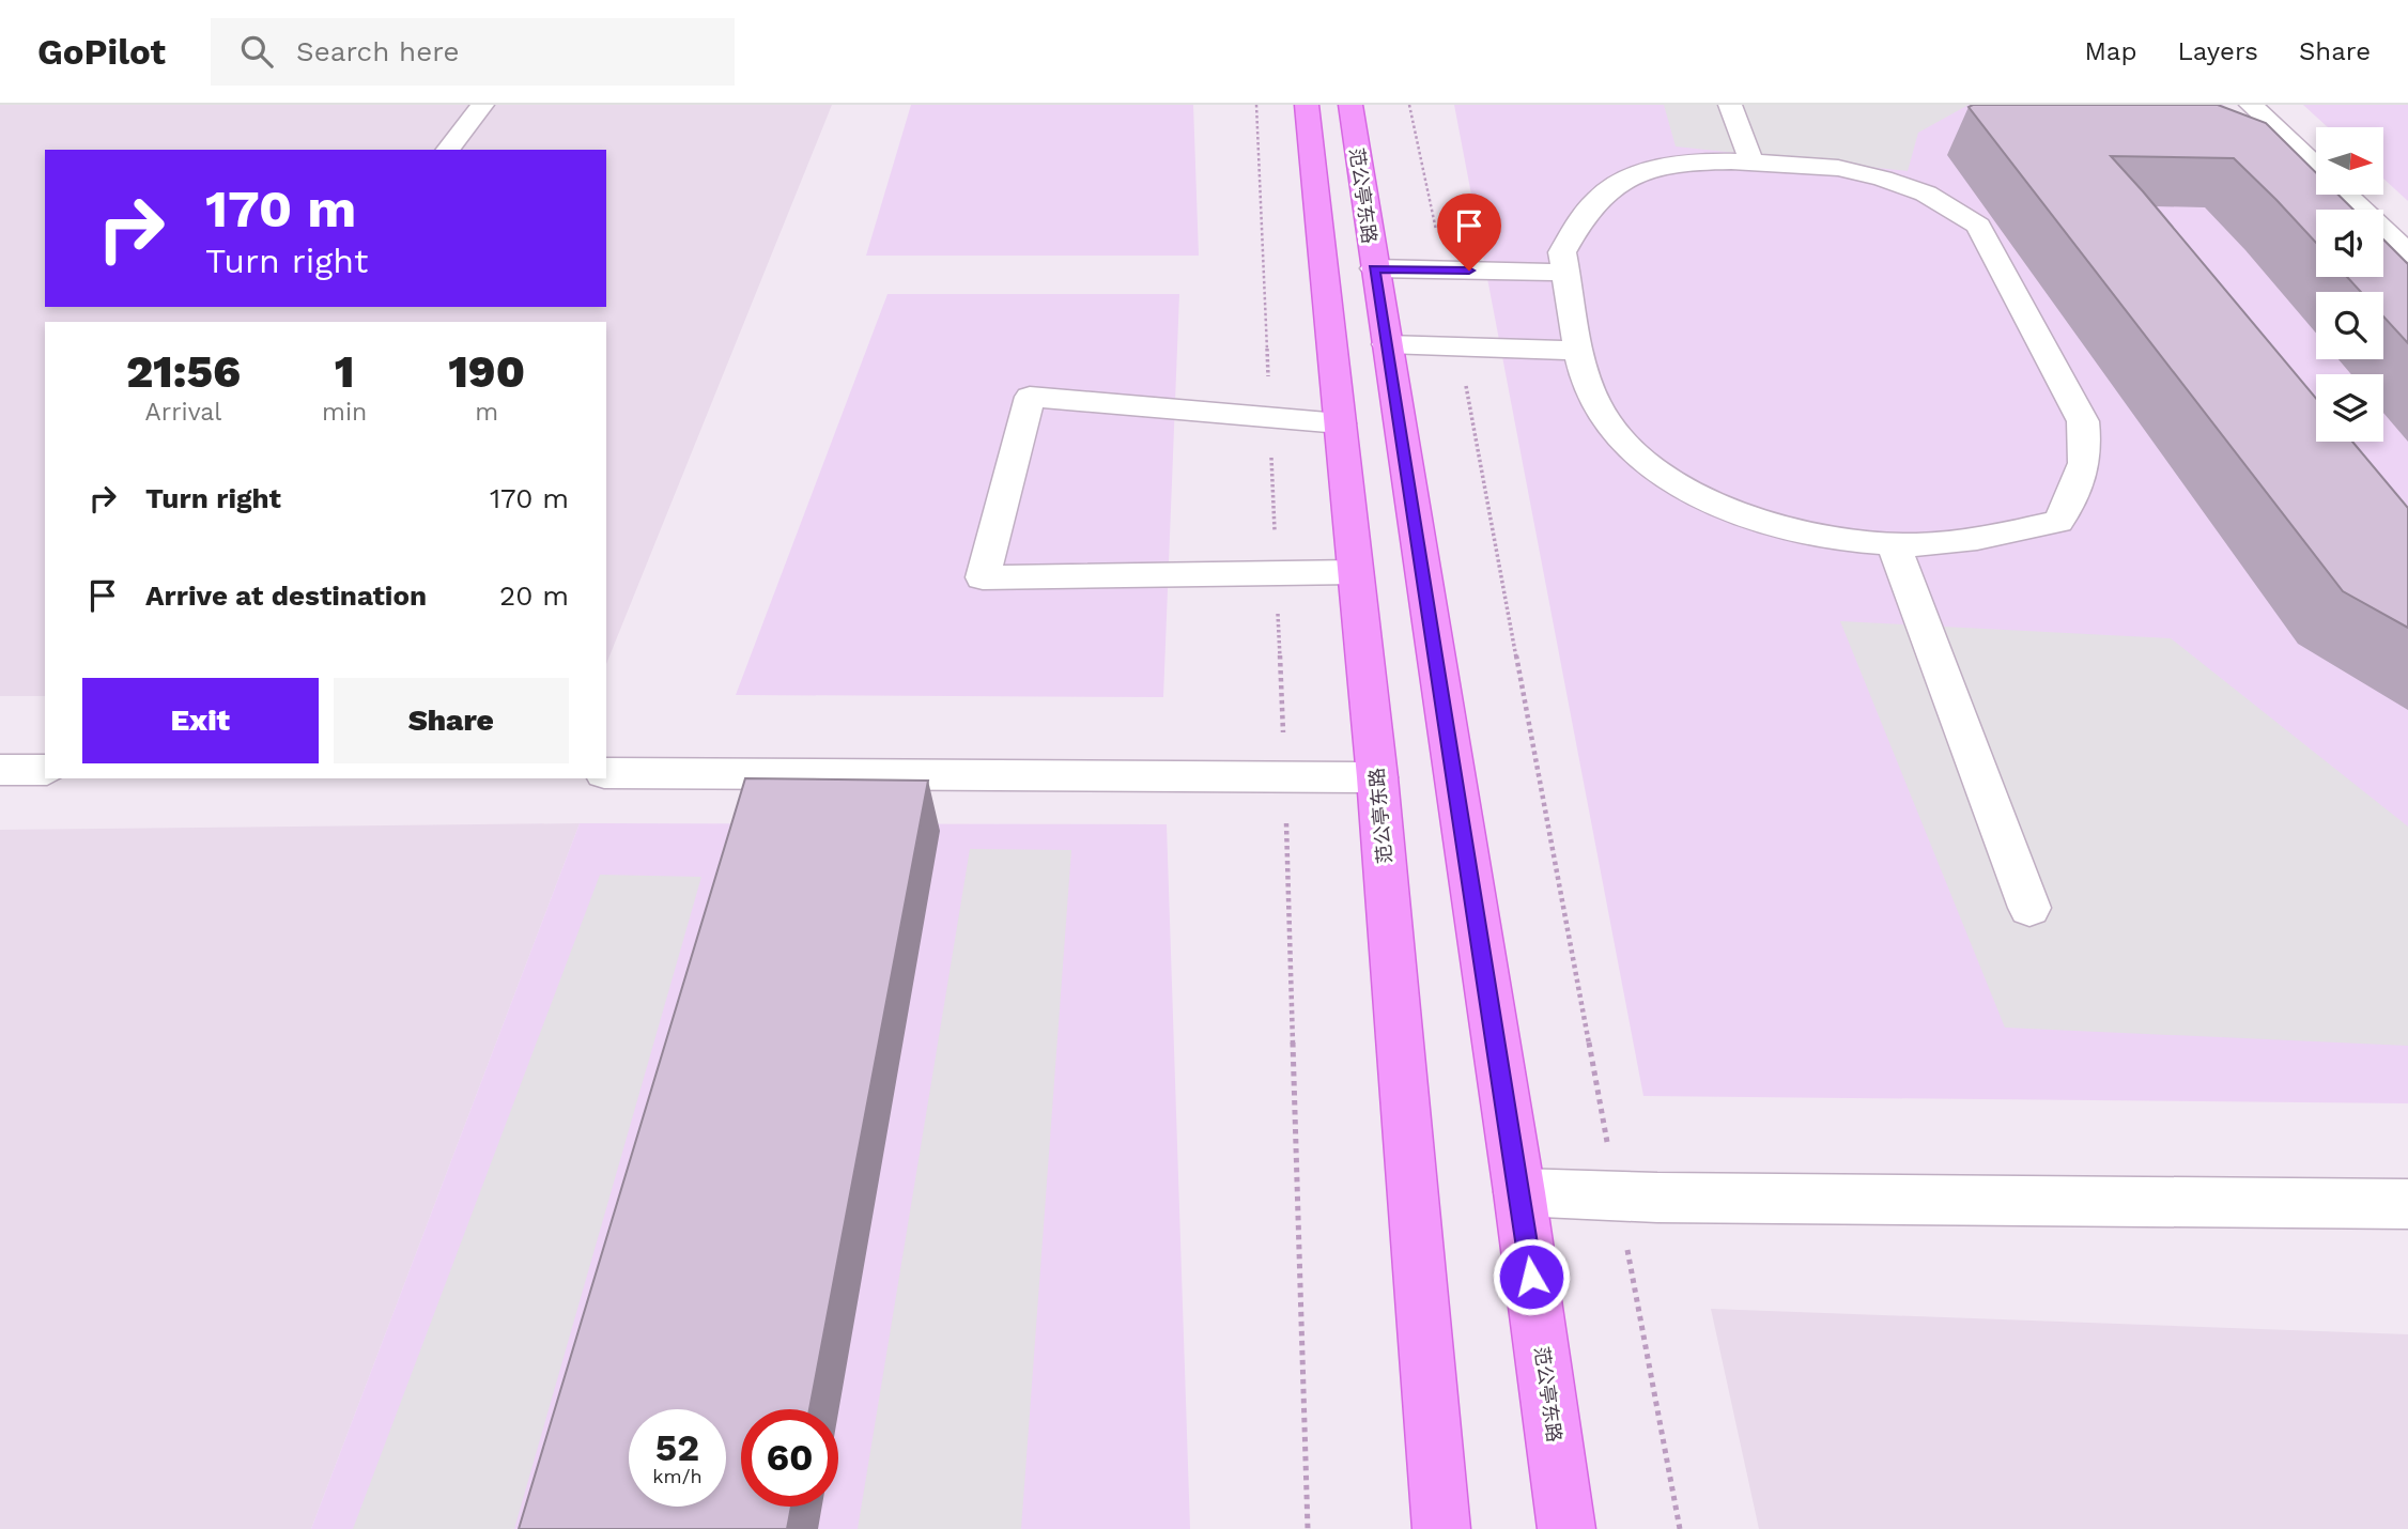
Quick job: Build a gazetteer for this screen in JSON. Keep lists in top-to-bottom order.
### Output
{
  "streets": {
    "main road": ["范公亭东路"]
  },
  "north": "right",
  "page": {
    "header": "GoPilot",
    "search": "Search here",
    "nav": ["Map", "Layers", "Share"],
    "turn": ["170 m", "Turn right"],
    "eta": [
      "21:56",
      "Arrival",
      "1",
      "min",
      "190",
      "m"
    ],
    "list": [
      {
        "name": "Turn right",
        "value": "170 m"
      },
      {
        "name": "Arrive at destination",
        "value": "20 m"
      }
    ],
    "buttons": ["Exit", "Share"],
    "speed": "52 km/h",
    "limit": "60"
  }
}
